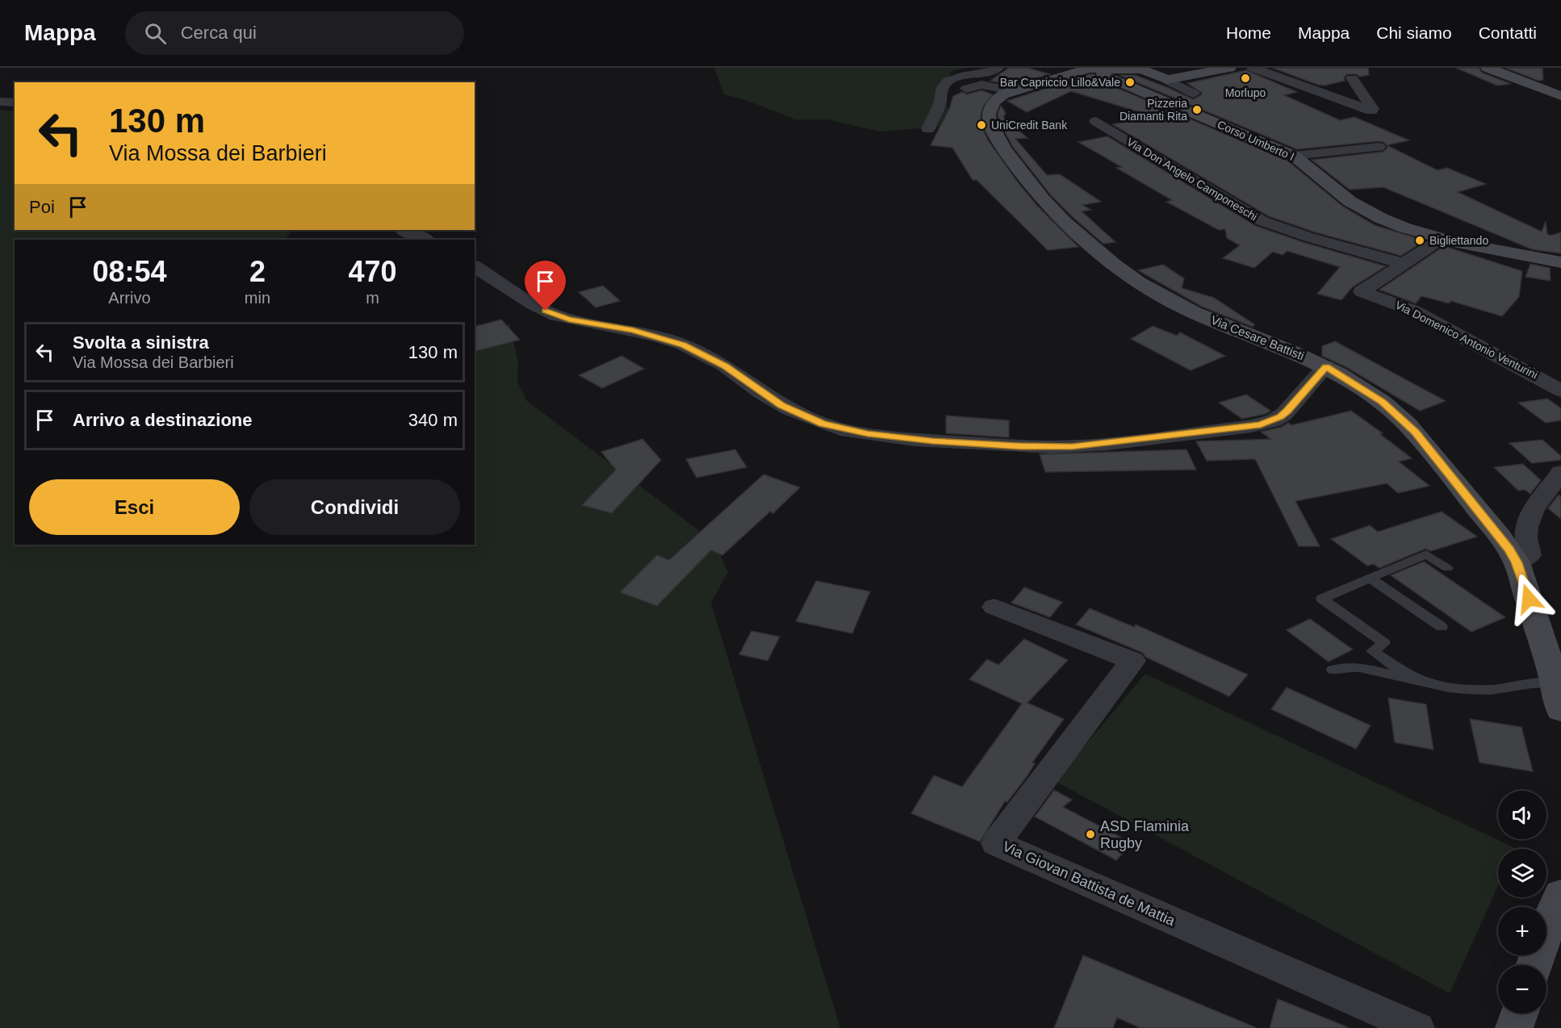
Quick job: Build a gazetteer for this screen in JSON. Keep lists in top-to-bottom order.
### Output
{
  "streets": {
    "street": [
      "Corso Umberto I",
      "Via Don Angelo Camponeschi",
      "Via Cesare Battisti",
      "Via Domenico Antonio Venturini",
      "Via Giovan Battista de Mattia"
    ]
  },
  "crossings": [
    ["Corso Umberto I", "Via Cesare Battisti"],
    ["Via Don Angelo Camponeschi", "Via Domenico Antonio Venturini"]
  ],
  "places": [
    "Morlupo",
    "Bar Capriccio Lillo&Vale",
    "Pizzeria Diamanti Rita",
    "UniCredit Bank",
    "Bigliettando",
    "ASD Flaminia Rugby"
  ],
  "page": {
    "header": "Mappa",
    "search": "Cerca qui",
    "nav": [
      "Home",
      "Mappa",
      "Chi siamo",
      "Contatti"
    ],
    "turn": ["130 m", "Via Mossa dei Barbieri"],
    "then": "Poi",
    "eta": [
      "08:54",
      "Arrivo",
      "2",
      "min",
      "470",
      "m"
    ],
    "list": [
      {
        "name": "Svolta a sinistra",
        "note": "Via Mossa dei Barbieri",
        "value": "130 m"
      },
      {
        "name": "Arrivo a destinazione",
        "value": "340 m"
      }
    ],
    "buttons": ["Esci", "Condividi"],
    "map_buttons": ["+", "−"]
  }
}
